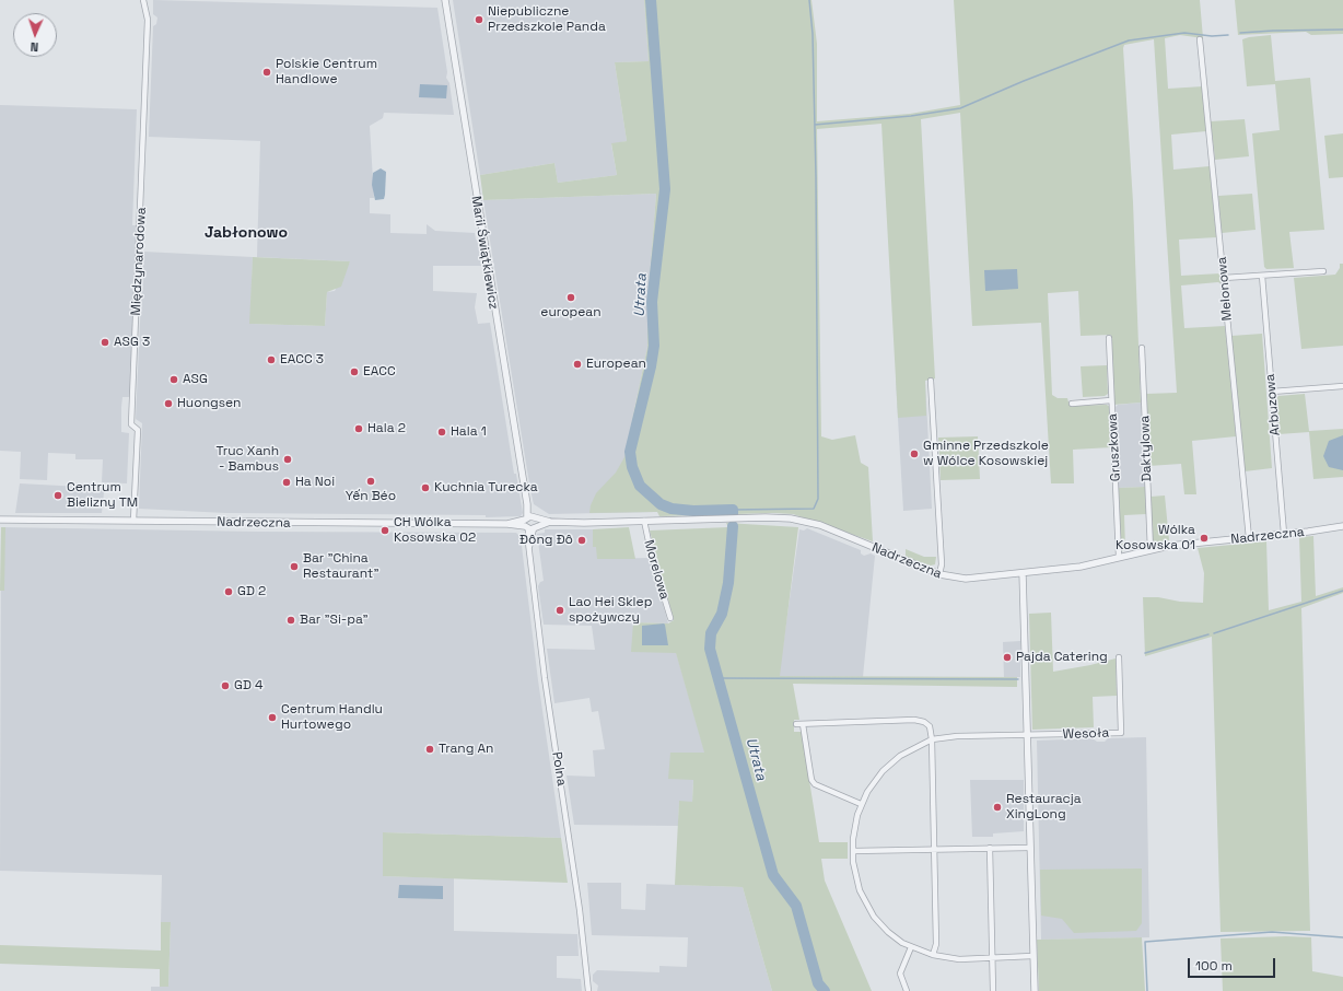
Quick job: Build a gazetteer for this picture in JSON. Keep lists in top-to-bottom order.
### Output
{
  "streets": {
    "street": [
      "Marii Świątkiewicz",
      "Międzynarodowa",
      "Melonowa",
      "Arbuzowa",
      "Gruszkowa",
      "Daktylowa",
      "Nadrzeczna",
      "Morelowa",
      "Wesoła",
      "Polna"
    ]
  },
  "crossings": [
    ["Marii Świątkiewicz", "Nadrzeczna"],
    ["Marii Świątkiewicz", "Polna"],
    ["Międzynarodowa", "Nadrzeczna"],
    ["Melonowa", "Nadrzeczna"],
    ["Arbuzowa", "Nadrzeczna"],
    ["Gruszkowa", "Nadrzeczna"],
    ["Daktylowa", "Nadrzeczna"],
    ["Nadrzeczna", "Morelowa"],
    ["Nadrzeczna", "Polna"]
  ],
  "districts": ["Jabłonowo"],
  "water": ["Utrata"],
  "places": [
    "Niepubliczne Przedszkole Panda",
    "Polskie Centrum Handlowe",
    "european",
    "ASG 3",
    "EACC 3",
    "European",
    "EACC",
    "ASG",
    "Huongsen",
    "Hala 2",
    "Hala 1",
    "Gminne Przedszkole w Wólce Kosowskiej",
    "Truc Xanh - Bambus",
    "Yến Béo",
    "Ha Noi",
    "Kuchnia Turecka",
    "Centrum Bielizny TM",
    "CH Wólka Kosowska 02",
    "Wólka Kosowska 01",
    "Đông Đô",
    "Bar \"China Restaurant\"",
    "GD 2",
    "Lao Hei Sklep spożywczy",
    "Bar \"Si-pa\"",
    "Pajda Catering",
    "GD 4",
    "Centrum Handlu Hurtowego",
    "Trang An",
    "Restauracja XingLong"
  ],
  "scale_bar": "100 m",
  "north": "bottom"
}
